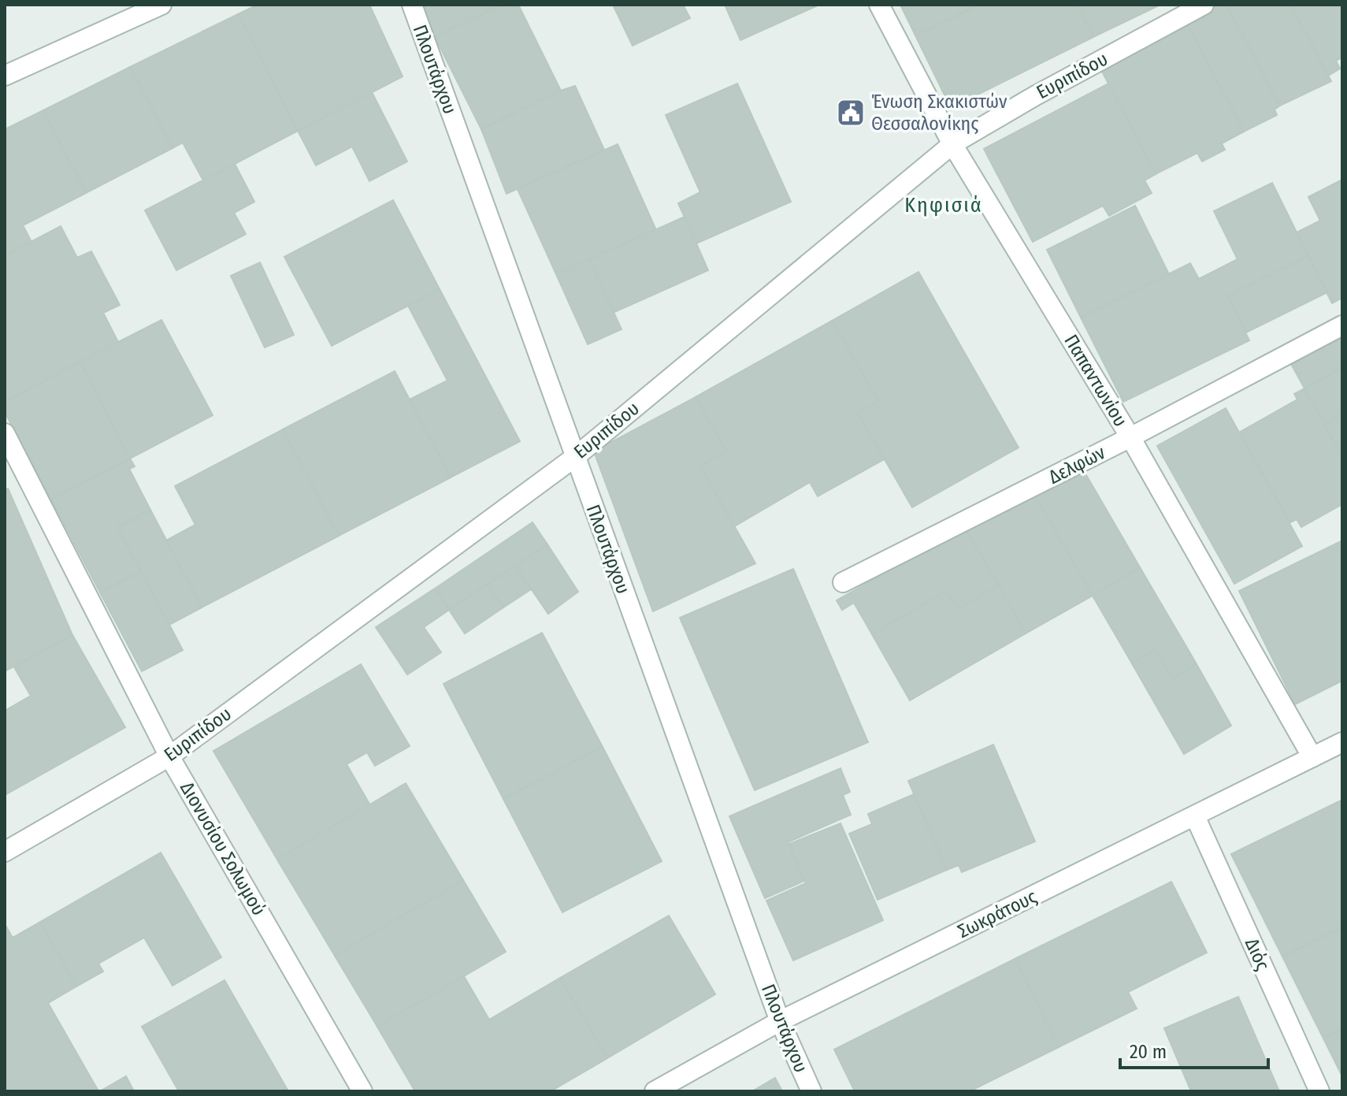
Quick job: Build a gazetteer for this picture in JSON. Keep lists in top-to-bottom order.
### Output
{
  "streets": {
    "street": [
      "Πλουτάρχου",
      "Ευριπίδου",
      "Παπαντωνίου",
      "Δελφών",
      "Διονυσίου Σολωμού",
      "Σωκράτους",
      "Διός"
    ]
  },
  "crossings": [
    ["Πλουτάρχου", "Ευριπίδου"],
    ["Πλουτάρχου", "Σωκράτους"],
    ["Ευριπίδου", "Παπαντωνίου"],
    ["Ευριπίδου", "Διονυσίου Σολωμού"],
    ["Παπαντωνίου", "Δελφών"],
    ["Παπαντωνίου", "Σωκράτους"],
    ["Σωκράτους", "Διός"]
  ],
  "districts": ["Κηφισιά"],
  "places": {
    "public building": ["Ένωση Σκακιστών Θεσσαλονίκης"]
  },
  "scale_bar": "20 m"
}
